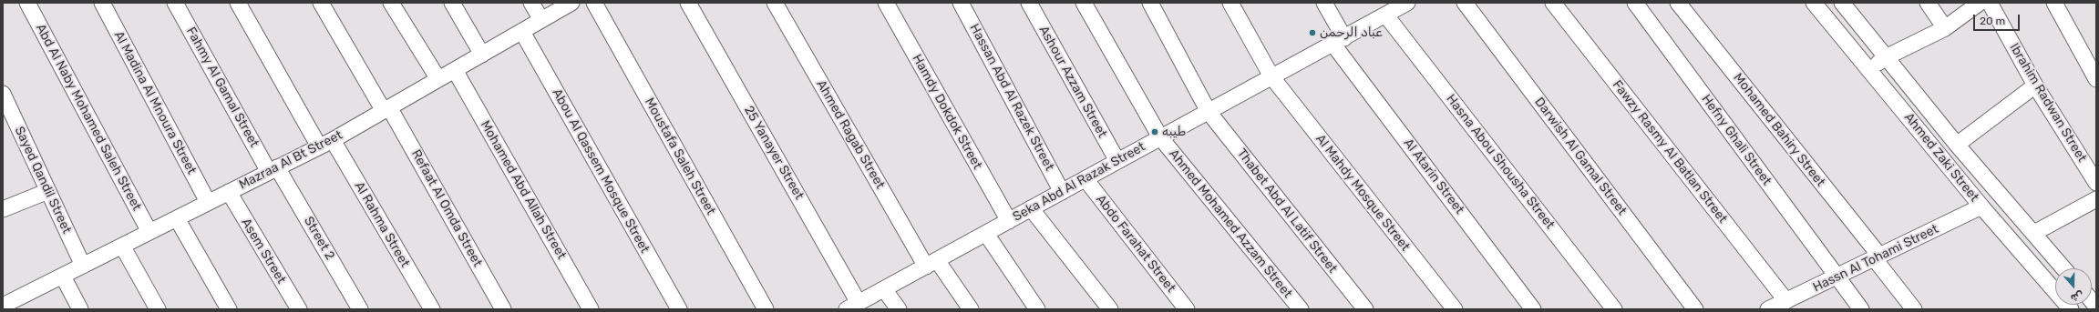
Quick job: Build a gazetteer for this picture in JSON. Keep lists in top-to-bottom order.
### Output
{
  "streets": {
    "street": [
      "Ashour Azzam Street",
      "Fahmy Al Gamal Street",
      "Hassan Abd Al Razek Street",
      "Al Madina Al Mnoura Street",
      "Ibrahim Radwan Street",
      "Hamdy Dokdok Street",
      "Abd Al Naby Mohamed Saleh Street",
      "Mohamed Bahiry Street",
      "Ahmed Ragab Street",
      "Hefny Ghali Street",
      "Fawzy Rasmy Al Batlan Street",
      "25 Yanayer Street",
      "Moustafa Saleh Street",
      "Darwish Al Gamal Street",
      "Ahmed Zaki Street",
      "Mazraa Al Bt Street",
      "Hasna Abou Shousha Street",
      "Abou Al Qassem Mosque Street",
      "Al Atarin Street",
      "Sayed Qandil Street",
      "Seka Abd Al Razak Street",
      "Mohamed Abd Allah Street",
      "Al Mahdy Mosque Street",
      "Refaat Al Omda Street",
      "Thabet Abd Al Latif Street",
      "Ahmed Mohamed Azzam Street",
      "Al Rahma Street",
      "Street 2",
      "Abdo Farahat Street",
      "Asem Street",
      "Hassn Al Tohami Street"
    ]
  },
  "crossings": [
    ["Ashour Azzam Street", "Seka Abd Al Razak Street"],
    ["Fahmy Al Gamal Street", "Mazraa Al Bt Street"],
    ["Fahmy Al Gamal Street", "Street 2"],
    ["Hassan Abd Al Razek Street", "Seka Abd Al Razak Street"],
    ["Al Madina Al Mnoura Street", "Mazraa Al Bt Street"],
    ["Hamdy Dokdok Street", "Seka Abd Al Razak Street"],
    ["Abd Al Naby Mohamed Saleh Street", "Mazraa Al Bt Street"],
    ["Mohamed Bahiry Street", "Hassn Al Tohami Street"],
    ["Ahmed Ragab Street", "Seka Abd Al Razak Street"],
    ["Hefny Ghali Street", "Hassn Al Tohami Street"],
    ["Fawzy Rasmy Al Batlan Street", "Hassn Al Tohami Street"],
    ["25 Yanayer Street", "Seka Abd Al Razak Street"],
    ["Ahmed Zaki Street", "Hassn Al Tohami Street"],
    ["Mazraa Al Bt Street", "Abou Al Qassem Mosque Street"],
    ["Mazraa Al Bt Street", "Sayed Qandil Street"],
    ["Mazraa Al Bt Street", "Mohamed Abd Allah Street"],
    ["Mazraa Al Bt Street", "Refaat Al Omda Street"],
    ["Mazraa Al Bt Street", "Al Rahma Street"],
    ["Mazraa Al Bt Street", "Street 2"],
    ["Mazraa Al Bt Street", "Asem Street"],
    ["Hasna Abou Shousha Street", "Seka Abd Al Razak Street"],
    ["Al Atarin Street", "Seka Abd Al Razak Street"],
    ["Seka Abd Al Razak Street", "Al Mahdy Mosque Street"],
    ["Seka Abd Al Razak Street", "Thabet Abd Al Latif Street"],
    ["Seka Abd Al Razak Street", "Ahmed Mohamed Azzam Street"],
    ["Seka Abd Al Razak Street", "Abdo Farahat Street"]
  ],
  "places": ["عباد الرحمن", "طيبه"],
  "scale_bar": "20 m",
  "north": "bottom"
}
